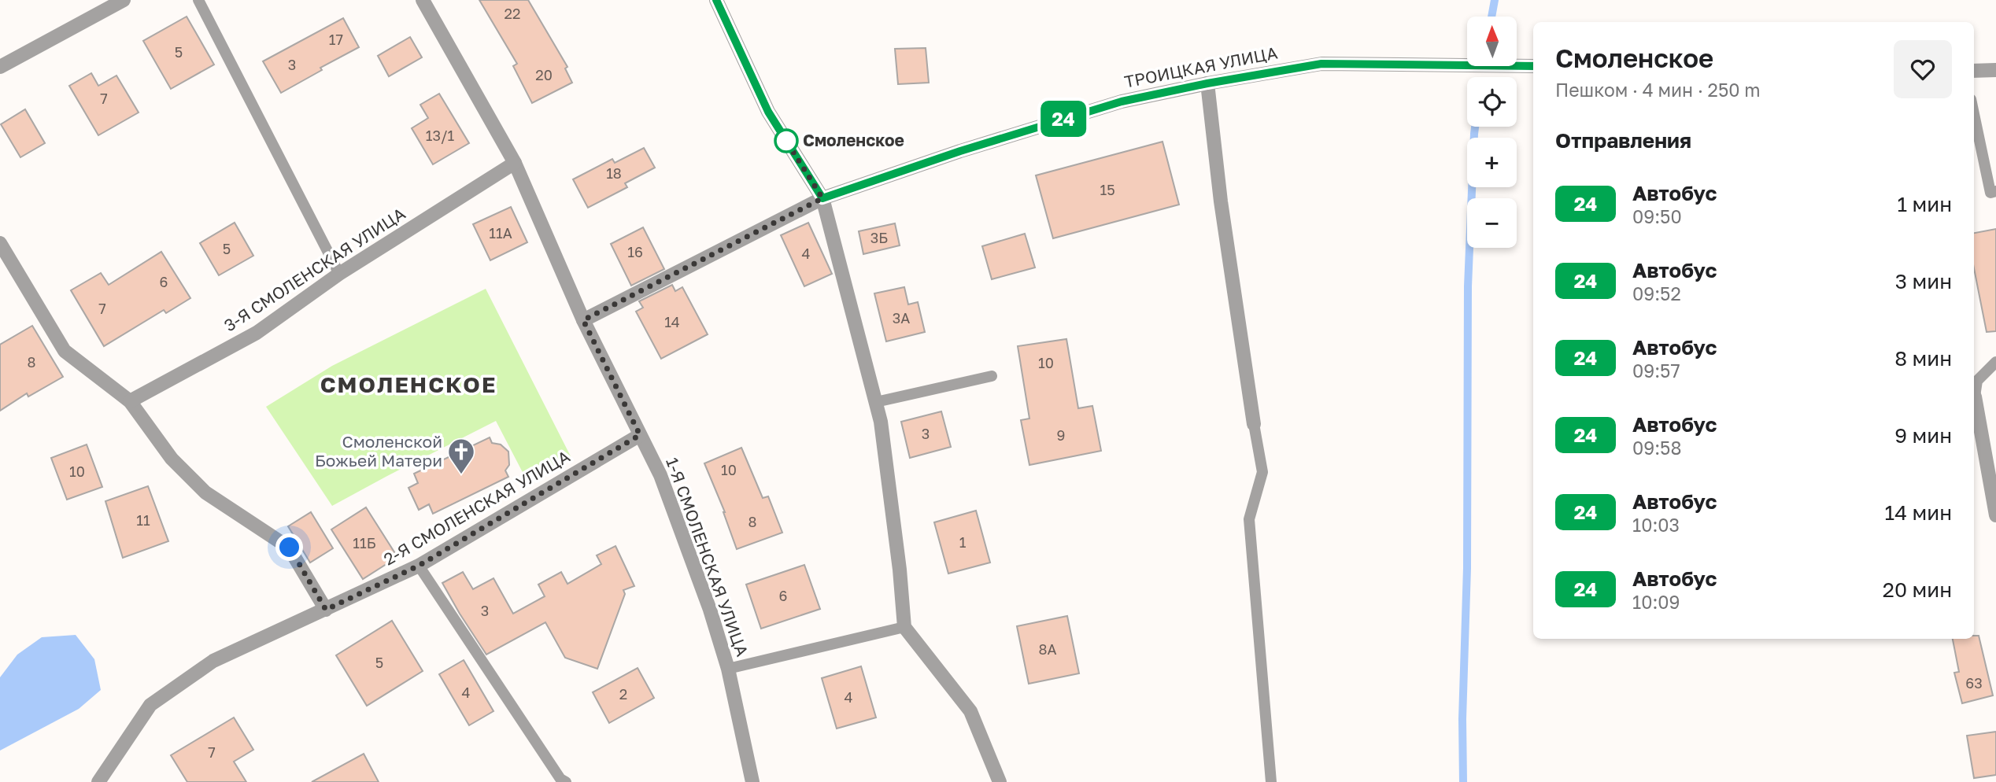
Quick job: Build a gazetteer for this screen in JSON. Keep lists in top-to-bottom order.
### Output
{
  "streets": {
    "street": [
      "ТРОИЦКАЯ УЛИЦА",
      "3-Я СМОЛЕНСКАЯ УЛИЦА",
      "2-Я СМОЛЕНСКАЯ УЛИЦА",
      "1-Я СМОЛЕНСКАЯ УЛИЦА"
    ]
  },
  "crossings": [
    ["3-Я СМОЛЕНСКАЯ УЛИЦА", "1-Я СМОЛЕНСКАЯ УЛИЦА"],
    ["2-Я СМОЛЕНСКАЯ УЛИЦА", "1-Я СМОЛЕНСКАЯ УЛИЦА"]
  ],
  "districts": ["СМОЛЕНСКОЕ"],
  "places": {
    "other": ["Смоленское"],
    "church": ["Смоленской Божьей Матери"]
  },
  "lines": ["bus line 24"],
  "house_numbers": [
    "22",
    "17",
    "5",
    "3",
    "20",
    "7",
    "13/1",
    "18",
    "15",
    "11А",
    "3Б",
    "5",
    "16",
    "4",
    "6",
    "7",
    "3А",
    "14",
    "8",
    "10",
    "3",
    "9",
    "10",
    "10",
    "11",
    "8",
    "1",
    "11Б",
    "6",
    "3",
    "8А",
    "5",
    "63",
    "4",
    "2",
    "4",
    "7"
  ],
  "north": "top",
  "page": {
    "on_map": "24",
    "map_buttons": ["+", "−"],
    "heading": [
      ["Смоленское", "Пешком · 4 мин · 250 m"],
      "Отправления"
    ],
    "list": [
      {
        "mark": "24",
        "name": "Автобус",
        "note": "09:50",
        "value": "1 мин"
      },
      {
        "mark": "24",
        "name": "Автобус",
        "note": "09:52",
        "value": "3 мин"
      },
      {
        "mark": "24",
        "name": "Автобус",
        "note": "09:57",
        "value": "8 мин"
      },
      {
        "mark": "24",
        "name": "Автобус",
        "note": "09:58",
        "value": "9 мин"
      },
      {
        "mark": "24",
        "name": "Автобус",
        "note": "10:03",
        "value": "14 мин"
      },
      {
        "mark": "24",
        "name": "Автобус",
        "note": "10:09",
        "value": "20 мин"
      }
    ]
  }
}
